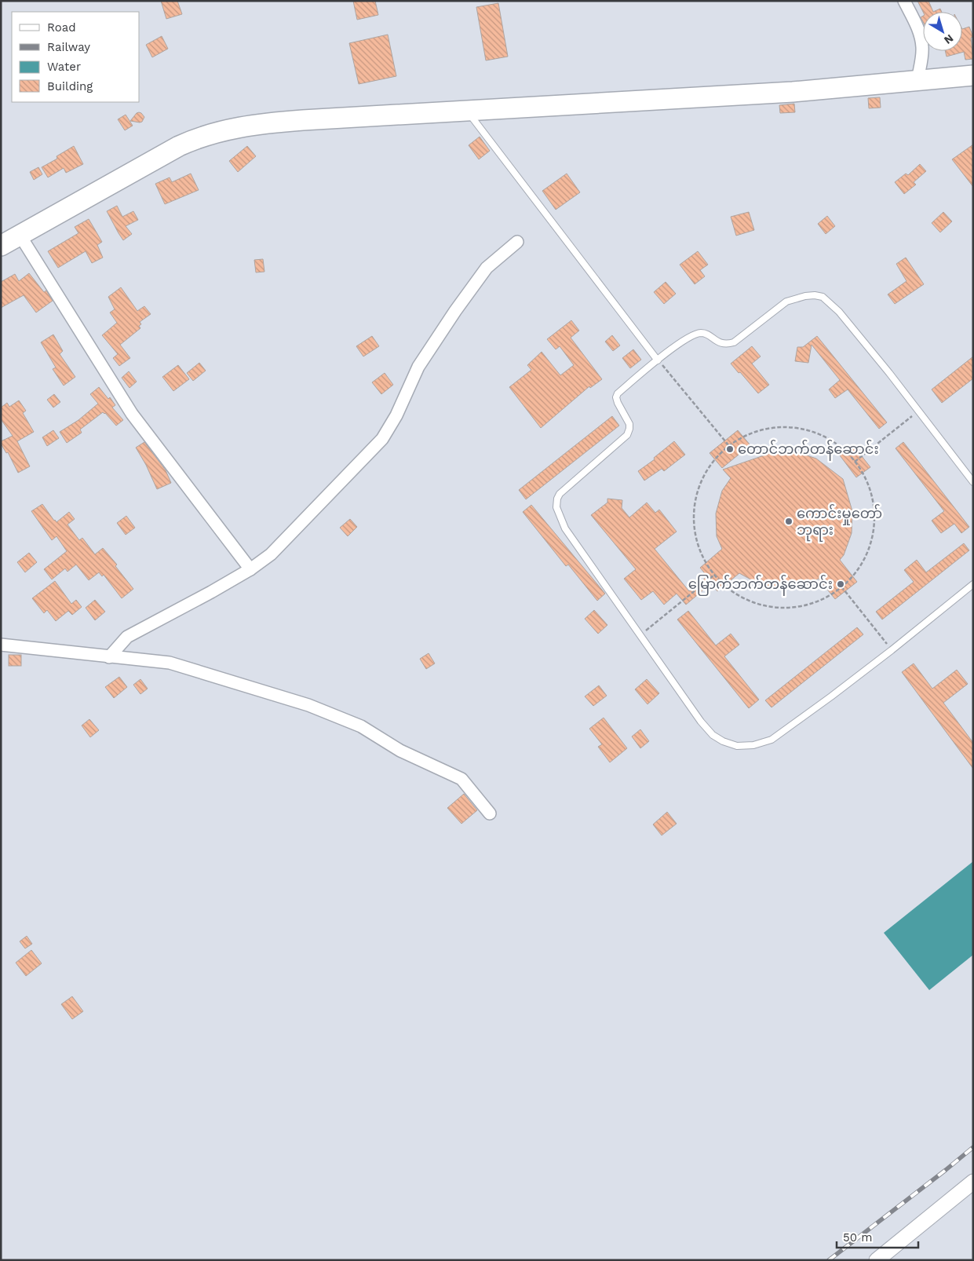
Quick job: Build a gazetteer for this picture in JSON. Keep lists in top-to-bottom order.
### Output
{
  "places": ["တောင်ဘက်တန်ဆောင်း", "ကောင်းမှုတော် ဘုရား", "မြောက်ဘက်တန်ဆောင်း"],
  "legend": [
    "Road",
    "Railway",
    "Water",
    "Building"
  ],
  "scale_bar": "50 m",
  "north": "bottom right"
}
